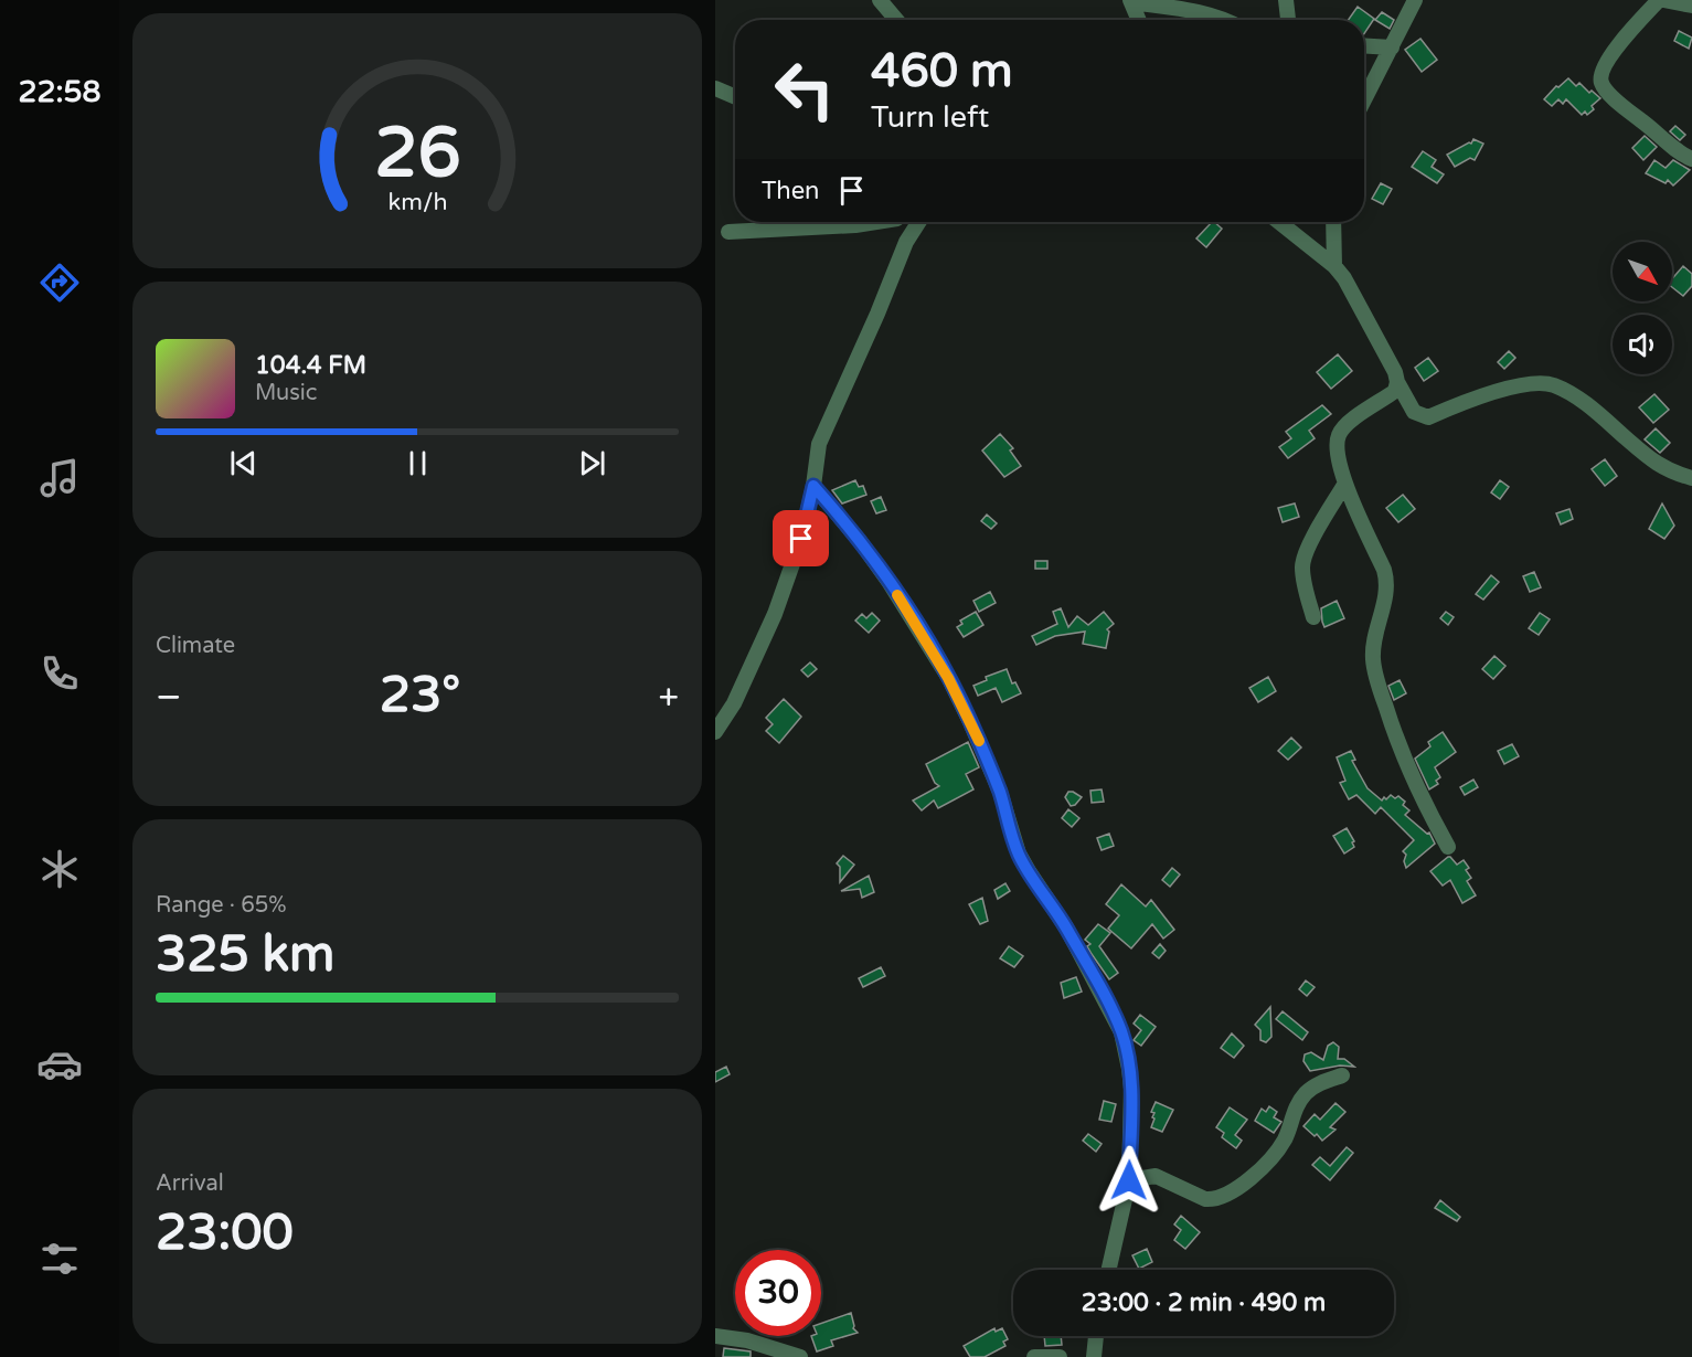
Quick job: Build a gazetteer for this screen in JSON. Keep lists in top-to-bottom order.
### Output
{
  "north": "bottom right",
  "page": {
    "tabs": "22:58",
    "turn": ["460 m", "Turn left"],
    "then": "Then",
    "song": ["104.4 FM", "Music"],
    "tile": [
      "Climate",
      ["Range · 65%", "325 km"],
      ["Arrival", "23:00"]
    ],
    "heat": ["−", "23°", "+"],
    "limit": "30",
    "trip": "23:00 · 2 min · 490 m",
    "gauge": ["26", "km/h"]
  }
}
